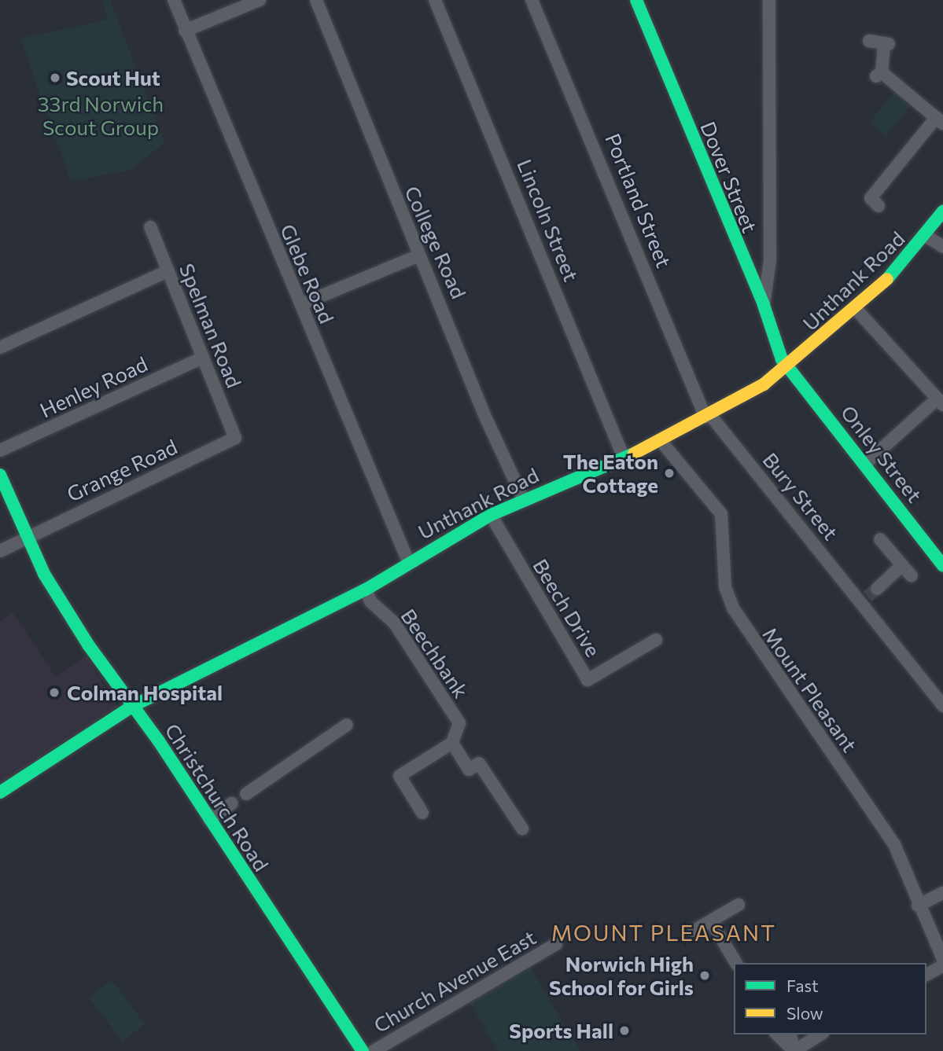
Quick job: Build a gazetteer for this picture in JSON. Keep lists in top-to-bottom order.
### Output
{
  "streets": {
    "street": [
      "Dover Street",
      "Portland Street",
      "Lincoln Street",
      "College Road",
      "Glebe Road",
      "Unthank Road",
      "Spelman Road",
      "Henley Road",
      "Onley Street",
      "Grange Road",
      "Bury Street",
      "Beech Drive",
      "Beechbank",
      "Mount Pleasant",
      "Christchurch Road",
      "Church Avenue East"
    ]
  },
  "crossings": [
    ["Dover Street", "Unthank Road"],
    ["Dover Street", "Onley Street"],
    ["Portland Street", "Unthank Road"],
    ["Portland Street", "Bury Street"],
    ["Lincoln Street", "Unthank Road"],
    ["College Road", "Unthank Road"],
    ["Glebe Road", "Unthank Road"],
    ["Unthank Road", "Onley Street"],
    ["Unthank Road", "Bury Street"],
    ["Unthank Road", "Beech Drive"],
    ["Unthank Road", "Beechbank"],
    ["Unthank Road", "Mount Pleasant"],
    ["Unthank Road", "Christchurch Road"],
    ["Spelman Road", "Henley Road"],
    ["Spelman Road", "Grange Road"],
    ["Grange Road", "Christchurch Road"]
  ],
  "districts": ["MOUNT PLEASANT"],
  "parks": ["33rd Norwich Scout Group"],
  "places": [
    "Scout Hut",
    "The Eaton Cottage",
    "Colman Hospital",
    "Norwich High School for Girls",
    "Sports Hall"
  ],
  "legend": ["Fast", "Slow"]
}
